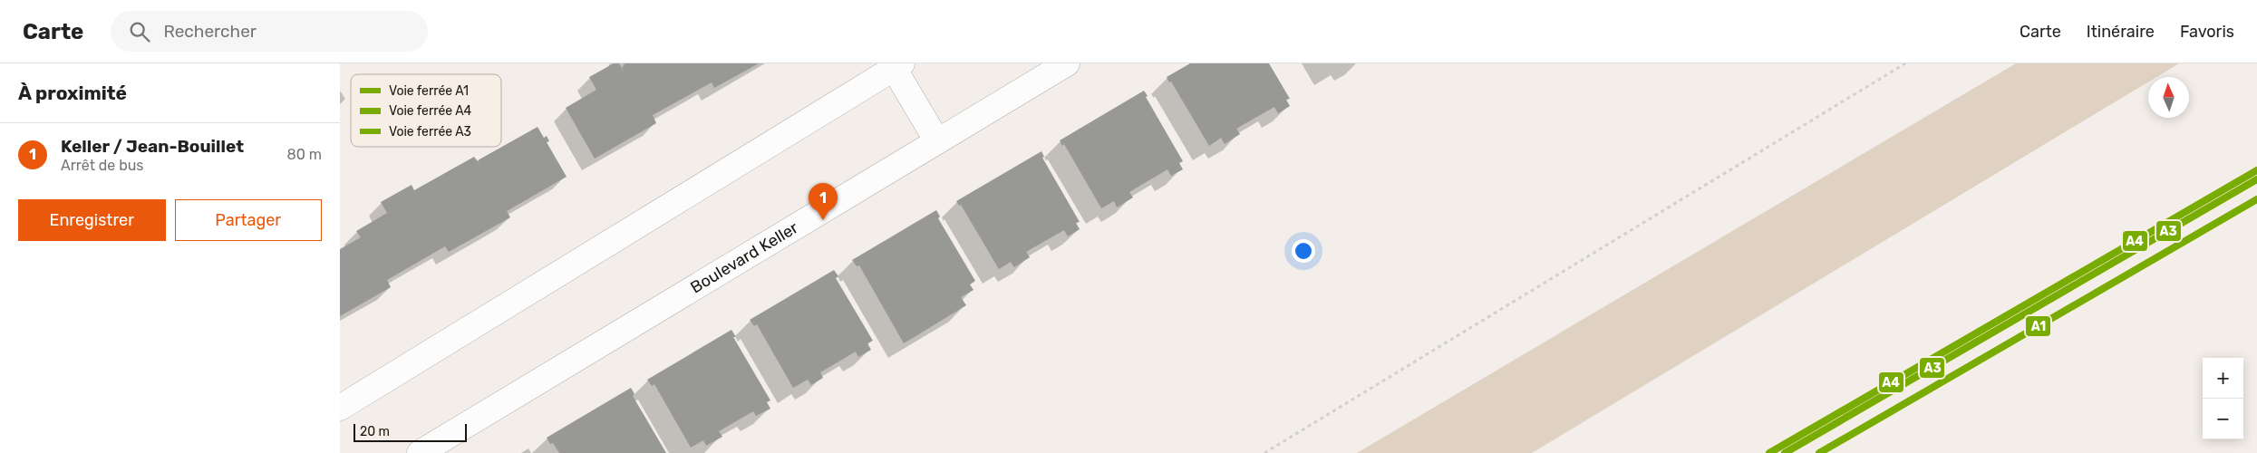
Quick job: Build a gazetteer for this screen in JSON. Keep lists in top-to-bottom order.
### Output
{
  "streets": {
    "street": ["Boulevard Keller"]
  },
  "lines": ["rail line A4", "rail line A3", "rail line A1"],
  "legend": ["Voie ferrée A1", "Voie ferrée A4", "Voie ferrée A3"],
  "scale_bar": "20 m",
  "north": "top",
  "page": {
    "header": "Carte",
    "search": "Rechercher",
    "nav": ["Carte", "Itinéraire", "Favoris"],
    "heading": "À proximité",
    "list": [
      {
        "mark": "1",
        "name": "Keller / Jean-Bouillet",
        "note": "Arrêt de bus",
        "value": "80 m"
      }
    ],
    "pins": "1",
    "buttons": ["Enregistrer", "Partager"],
    "map_buttons": ["+", "−"],
    "scale": "20 m"
  }
}
